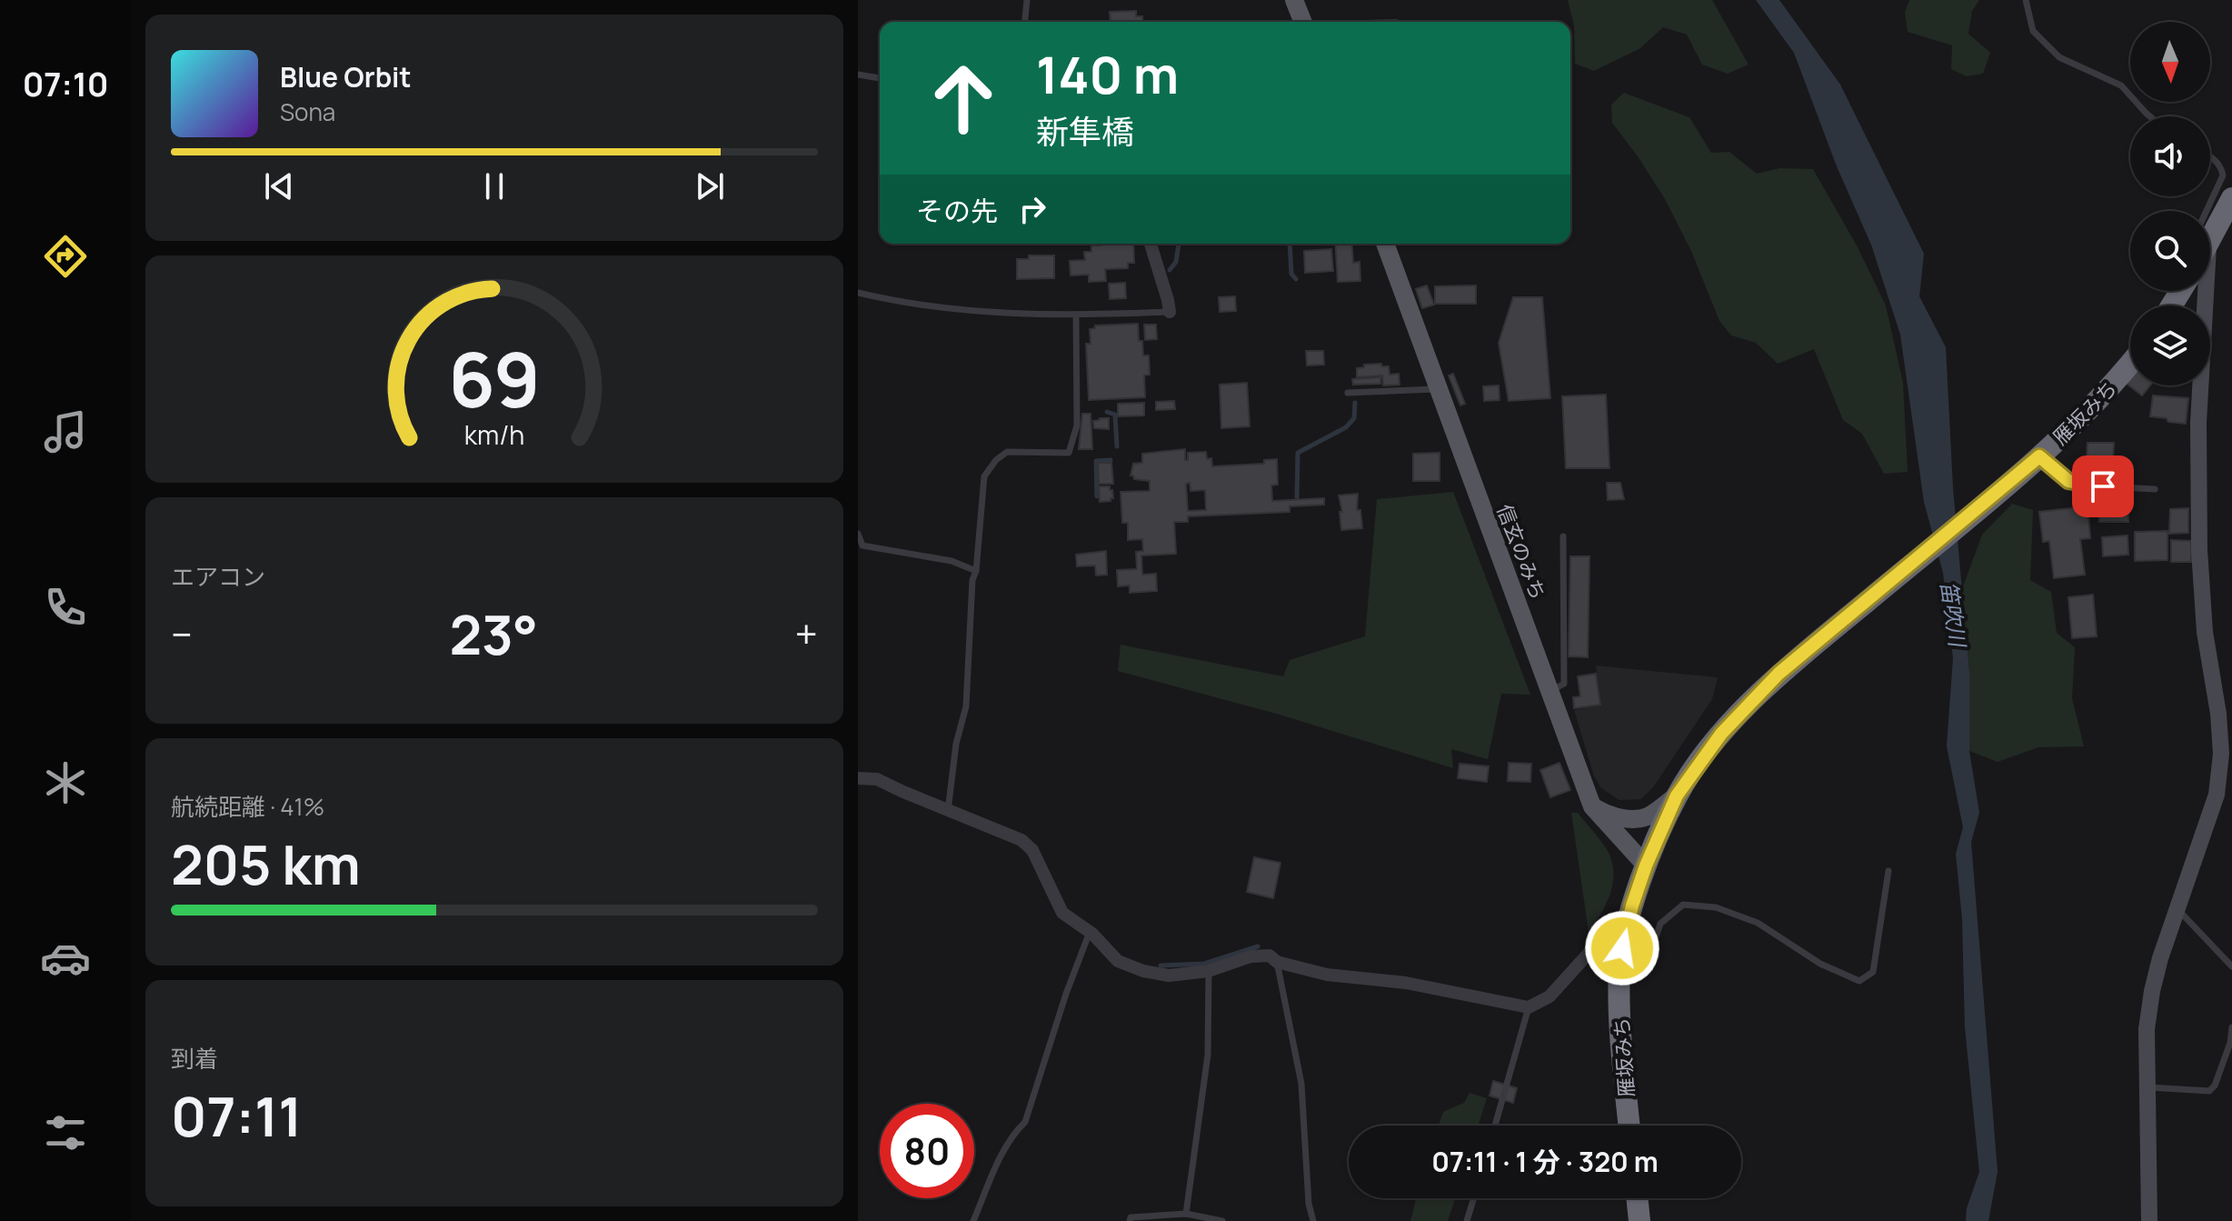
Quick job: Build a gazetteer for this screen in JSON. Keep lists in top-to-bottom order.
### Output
{
  "streets": {
    "highway": ["雁坂みち"],
    "main road": ["信玄のみち"]
  },
  "crossings": [
    ["雁坂みち", "信玄のみち"]
  ],
  "water": ["笛吹川"],
  "north": "bottom",
  "page": {
    "tabs": "07:10",
    "turn": ["140 m", "新隼橋"],
    "song": ["Blue Orbit", "Sona"],
    "then": "その先",
    "tile": [
      "エアコン",
      ["航続距離 · 41%", "205 km"],
      ["到着", "07:11"]
    ],
    "heat": ["−", "23°", "+"],
    "limit": "80",
    "trip": "07:11 · 1 分 · 320 m",
    "gauge": ["69", "km/h"]
  }
}
